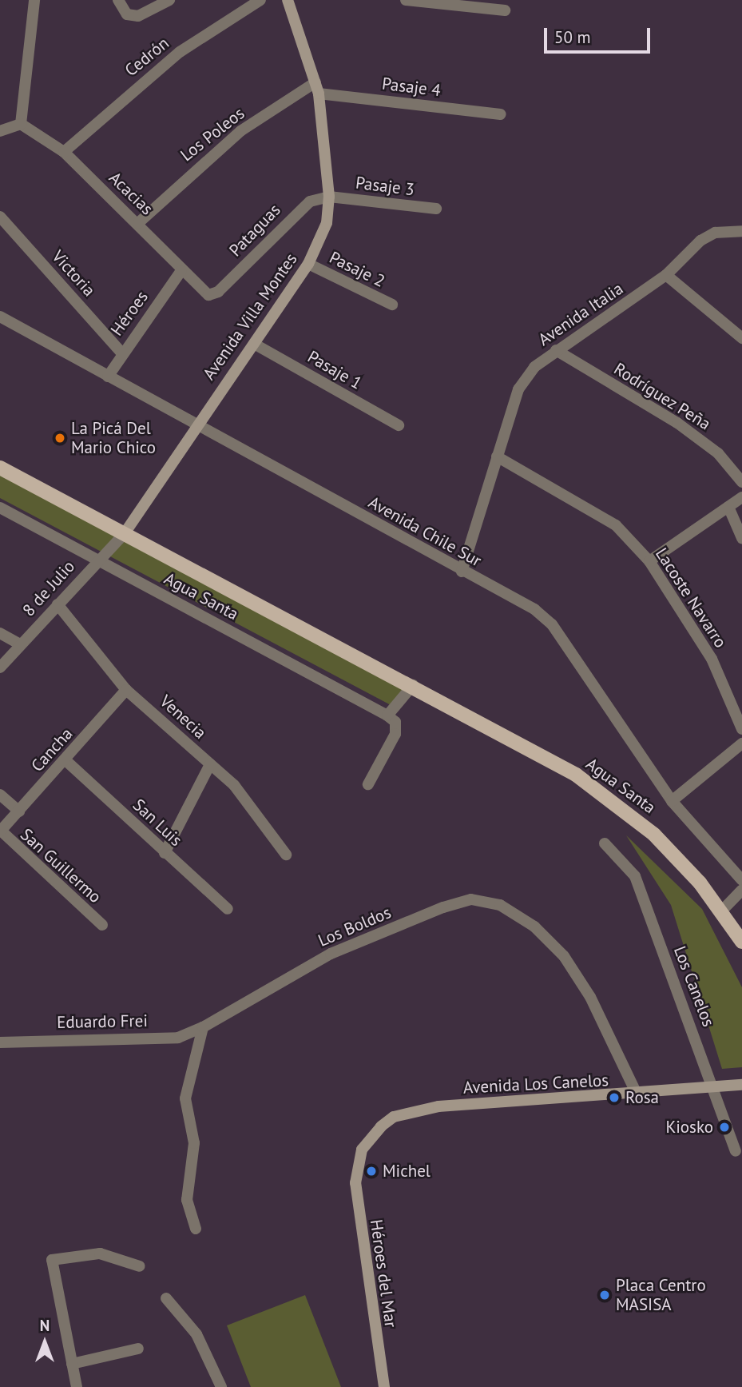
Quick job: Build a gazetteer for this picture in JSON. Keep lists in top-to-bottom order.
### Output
{
  "streets": {
    "main road": ["Agua Santa"],
    "street": [
      "Cedrón",
      "Pasaje 4",
      "Los Poleos",
      "Pasaje 3",
      "Acacias",
      "Pataguas",
      "Pasaje 2",
      "Victoria",
      "Héroes",
      "Avenida Italia",
      "Avenida Villa Montes",
      "Pasaje 1",
      "Rodríguez Peña",
      "Avenida Chile Sur",
      "8 de Julio",
      "Lacoste Navarro",
      "Venecia",
      "Cancha",
      "San Luis",
      "San Guillermo",
      "Los Boldos",
      "Los Canelos",
      "Eduardo Frei",
      "Avenida Los Canelos",
      "Héroes del Mar"
    ]
  },
  "crossings": [
    ["Cedrón", "Acacias"],
    ["Pasaje 4", "Los Poleos"],
    ["Pasaje 4", "Avenida Villa Montes"],
    ["Los Poleos", "Acacias"],
    ["Los Poleos", "Avenida Villa Montes"],
    ["Pasaje 3", "Pataguas"],
    ["Pasaje 3", "Avenida Villa Montes"],
    ["Acacias", "Pataguas"],
    ["Acacias", "Héroes"],
    ["Pataguas", "Avenida Villa Montes"],
    ["Pasaje 2", "Avenida Villa Montes"],
    ["Victoria", "Héroes"],
    ["Héroes", "Avenida Chile Sur"],
    ["Avenida Italia", "Rodríguez Peña"],
    ["Avenida Italia", "Avenida Chile Sur"],
    ["Avenida Italia", "Lacoste Navarro"],
    ["Avenida Villa Montes", "Pasaje 1"],
    ["Avenida Villa Montes", "Avenida Chile Sur"],
    ["Avenida Villa Montes", "8 de Julio"],
    ["Avenida Villa Montes", "Agua Santa"],
    ["8 de Julio", "Agua Santa"],
    ["8 de Julio", "Venecia"],
    ["Venecia", "Cancha"],
    ["Cancha", "San Luis"],
    ["Cancha", "San Guillermo"],
    ["Los Boldos", "Eduardo Frei"],
    ["Los Boldos", "Avenida Los Canelos"],
    ["Los Canelos", "Avenida Los Canelos"],
    ["Avenida Los Canelos", "Héroes del Mar"]
  ],
  "places": [
    "La Picá Del Mario Chico",
    "Rosa",
    "Kiosko",
    "Michel",
    "Placa Centro MASISA"
  ],
  "scale_bar": "50 m",
  "north": "top"
}
